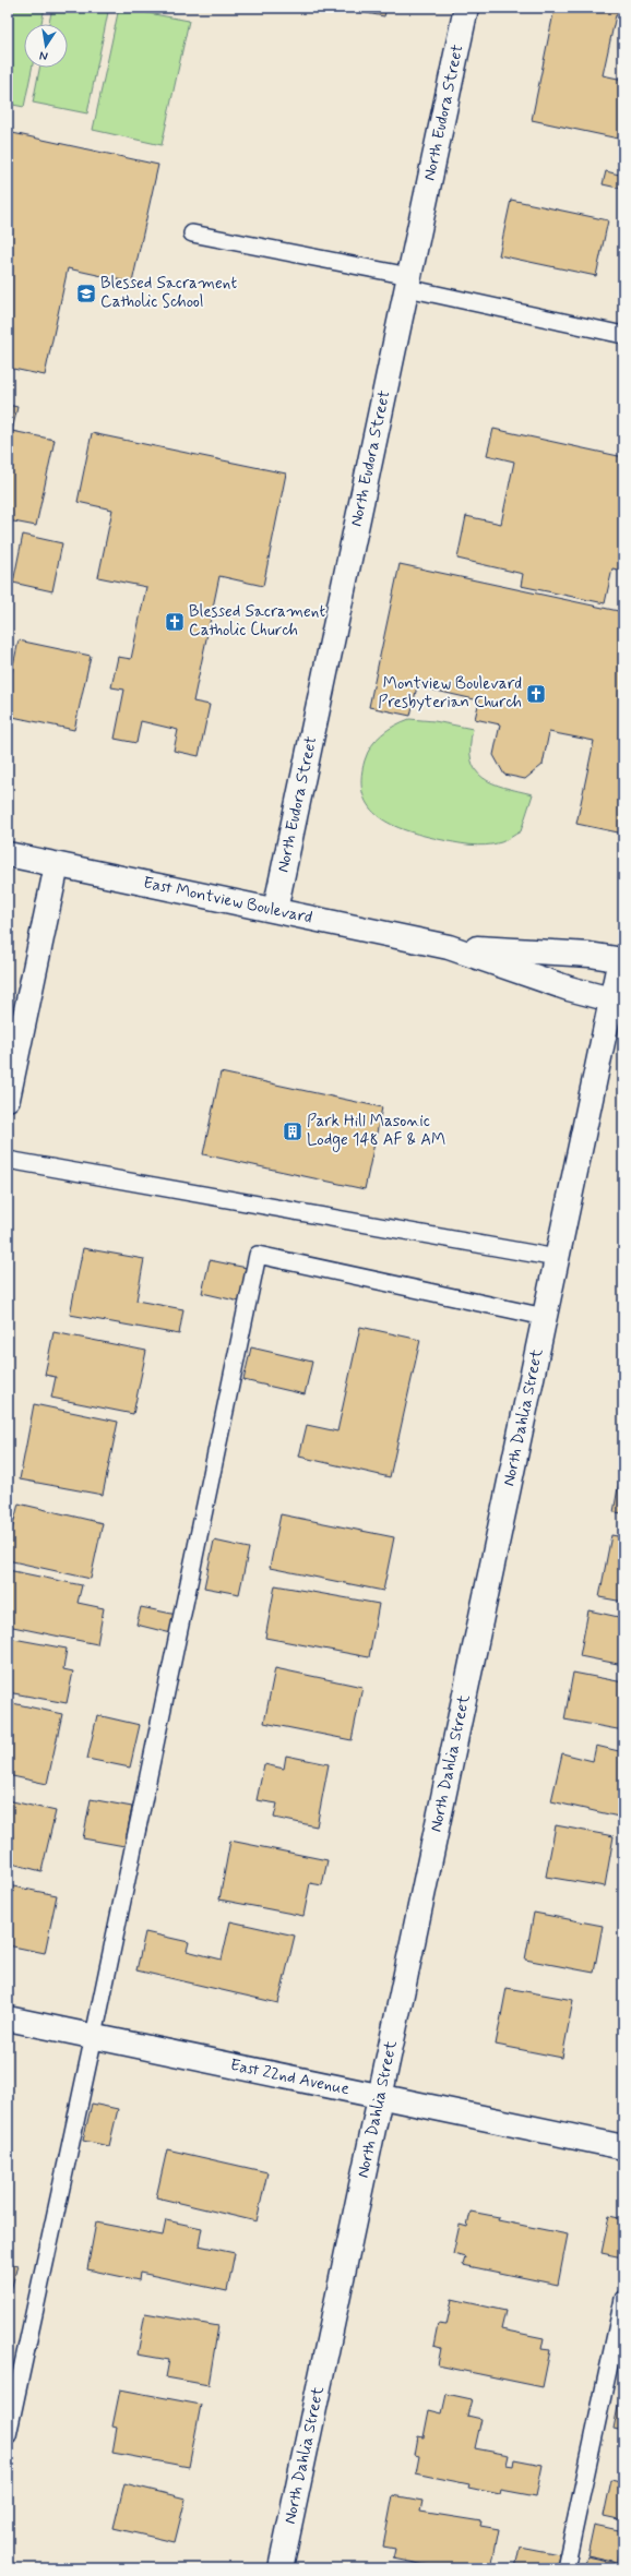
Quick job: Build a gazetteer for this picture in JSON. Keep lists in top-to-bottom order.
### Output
{
  "streets": {
    "street": [
      "North Eudora Street",
      "East Montview Boulevard",
      "North Dahlia Street",
      "East 22nd Avenue"
    ]
  },
  "crossings": [
    ["North Eudora Street", "East Montview Boulevard"],
    ["East Montview Boulevard", "North Dahlia Street"],
    ["North Dahlia Street", "East 22nd Avenue"]
  ],
  "places": {
    "school or university": ["Blessed Sacrament Catholic School"],
    "church": ["Blessed Sacrament Catholic Church", "Montview Boulevard Presbyterian Church"],
    "building": ["Park Hill Masonic Lodge 148 AF & AM"]
  },
  "north": "bottom"
}
